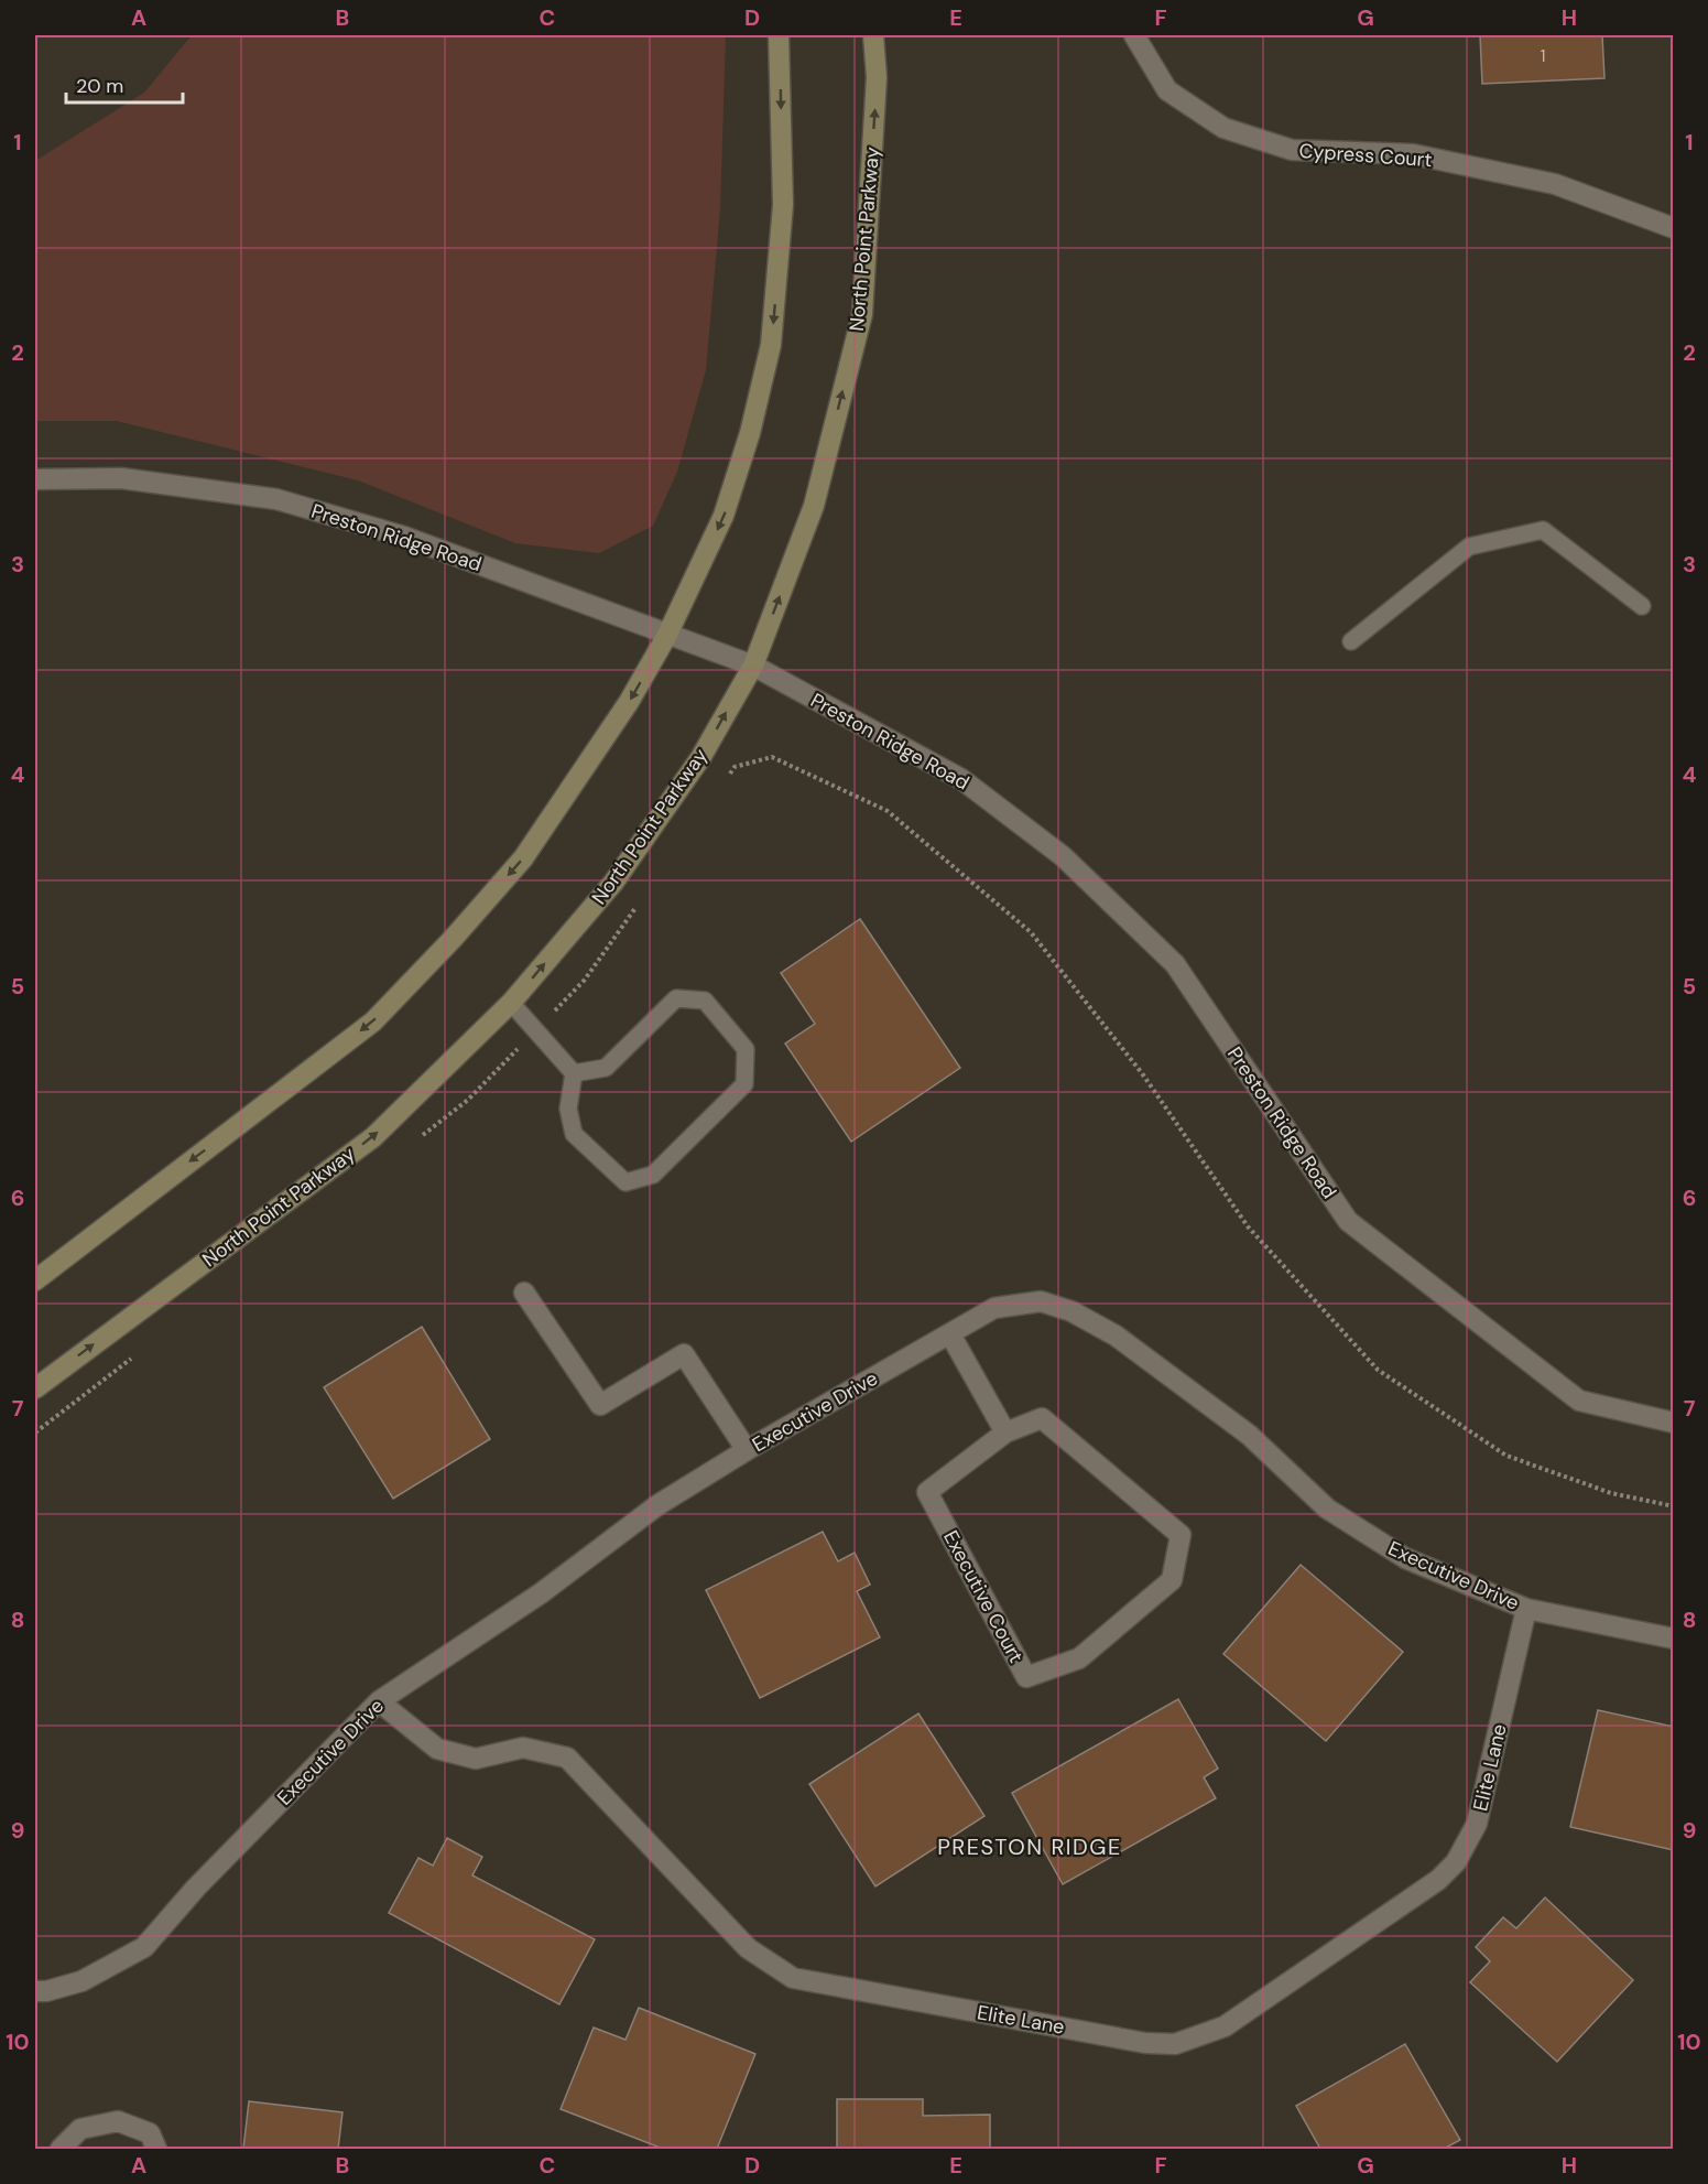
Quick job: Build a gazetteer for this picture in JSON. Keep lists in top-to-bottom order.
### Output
{
  "streets": {
    "street": [
      "Cypress Court",
      "North Point Parkway",
      "Preston Ridge Road",
      "Executive Drive",
      "Executive Court",
      "Elite Lane"
    ]
  },
  "crossings": [
    ["North Point Parkway", "Preston Ridge Road"],
    ["Executive Drive", "Elite Lane"]
  ],
  "districts": ["PRESTON RIDGE"],
  "house_numbers": ["1"],
  "scale_bar": "20 m",
  "grid": {
    "columns": [
      "A",
      "B",
      "C",
      "D",
      "E",
      "F",
      "G",
      "H"
    ],
    "rows": [
      "1",
      "2",
      "3",
      "4",
      "5",
      "6",
      "7",
      "8",
      "9",
      "10"
    ]
  }
}
